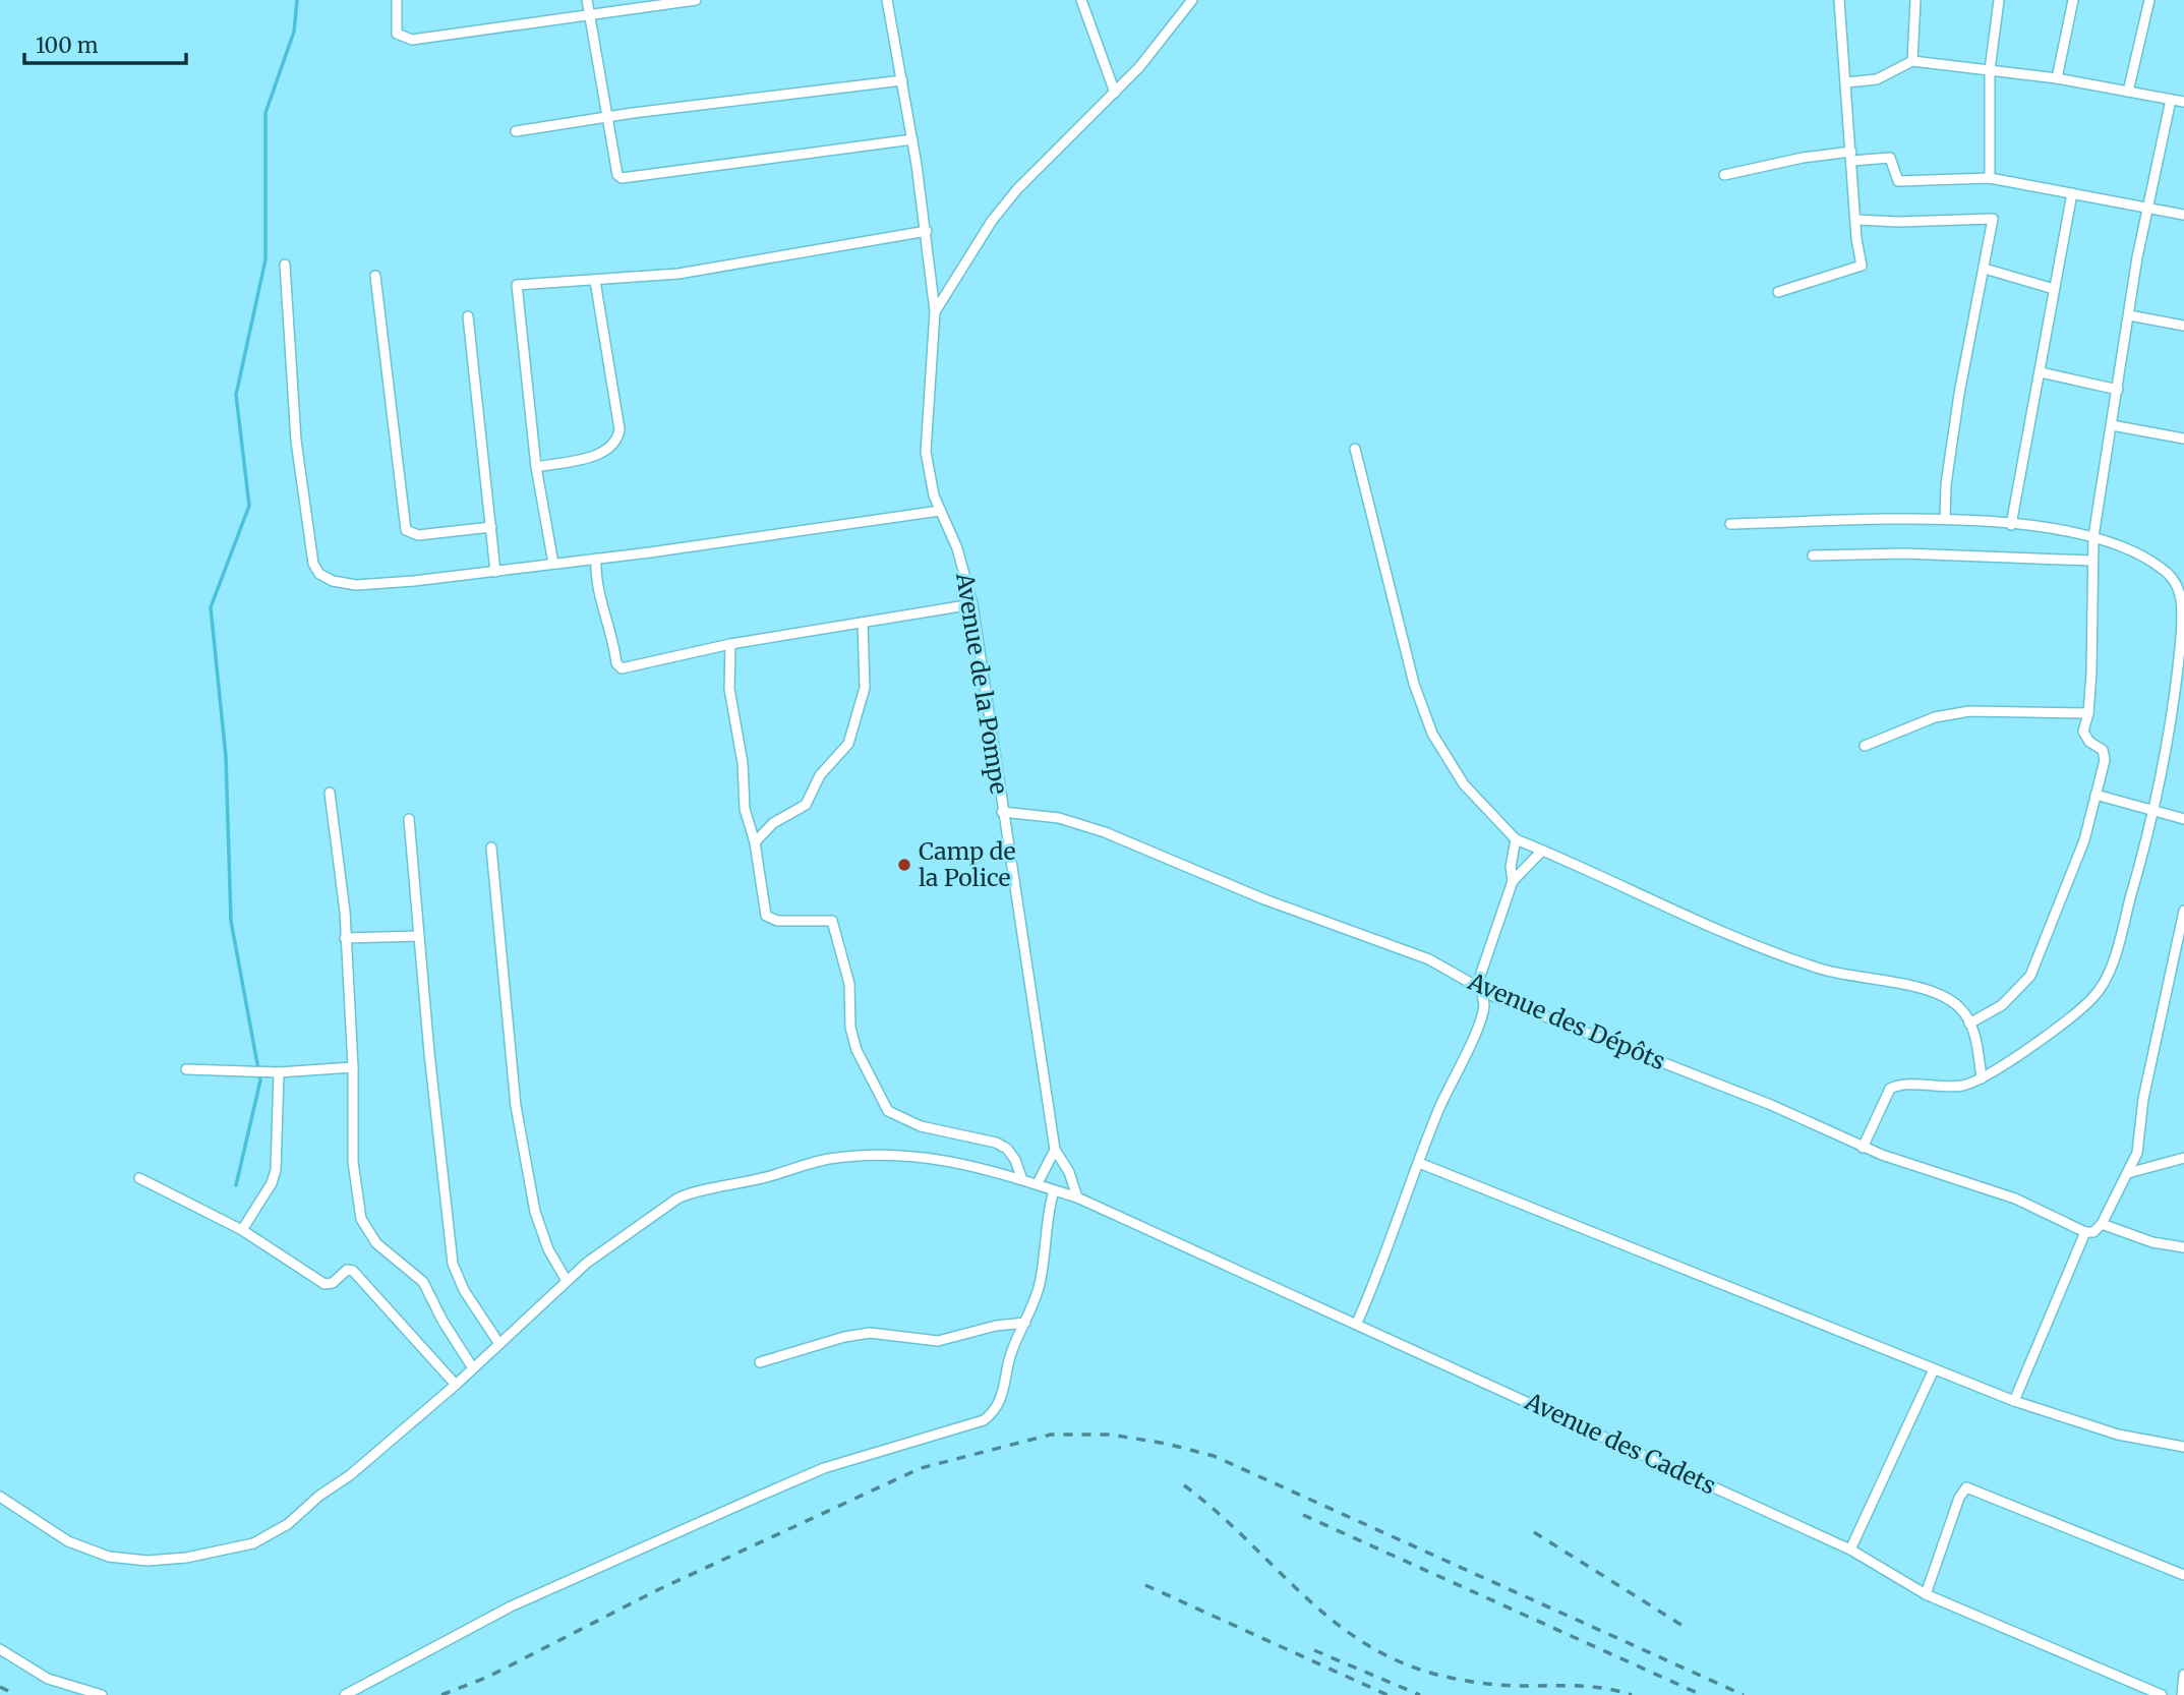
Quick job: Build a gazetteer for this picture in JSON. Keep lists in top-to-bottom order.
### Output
{
  "streets": {
    "street": ["Avenue de la Pompe", "Avenue des Dépôts", "Avenue des Cadets"]
  },
  "crossings": [
    ["Avenue de la Pompe", "Avenue des Dépôts"],
    ["Avenue de la Pompe", "Avenue des Cadets"]
  ],
  "places": ["Camp de la Police"],
  "scale_bar": "100 m"
}
